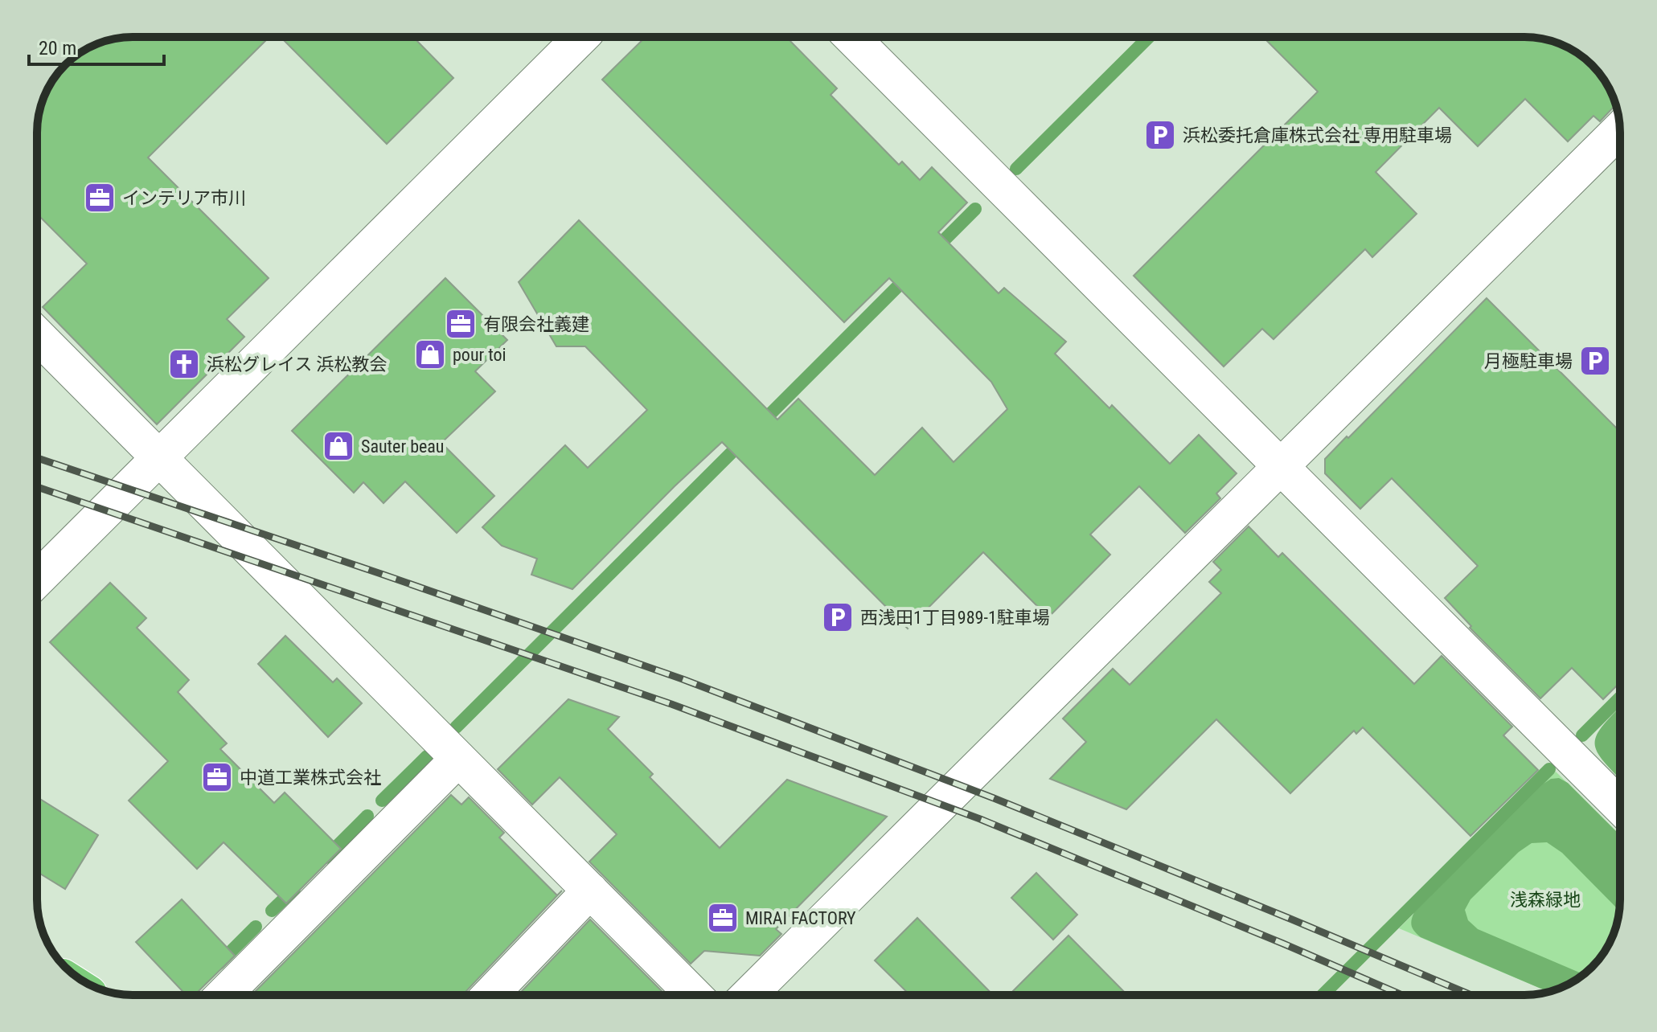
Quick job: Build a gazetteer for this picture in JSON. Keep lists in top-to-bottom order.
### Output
{
  "parks": ["浅森緑地"],
  "places": {
    "parking": ["浜松委托倉庫株式会社 専用駐車場", "月極駐車場", "西浅田1丁目989-1駐車場"],
    "office": [
      "インテリア市川",
      "有限会社義建",
      "中道工業株式会社",
      "MIRAI FACTORY"
    ],
    "shop": ["pour toi", "Sauter beau"],
    "church": ["浜松グレイス 浜松教会"]
  },
  "scale_bar": "20 m"
}
